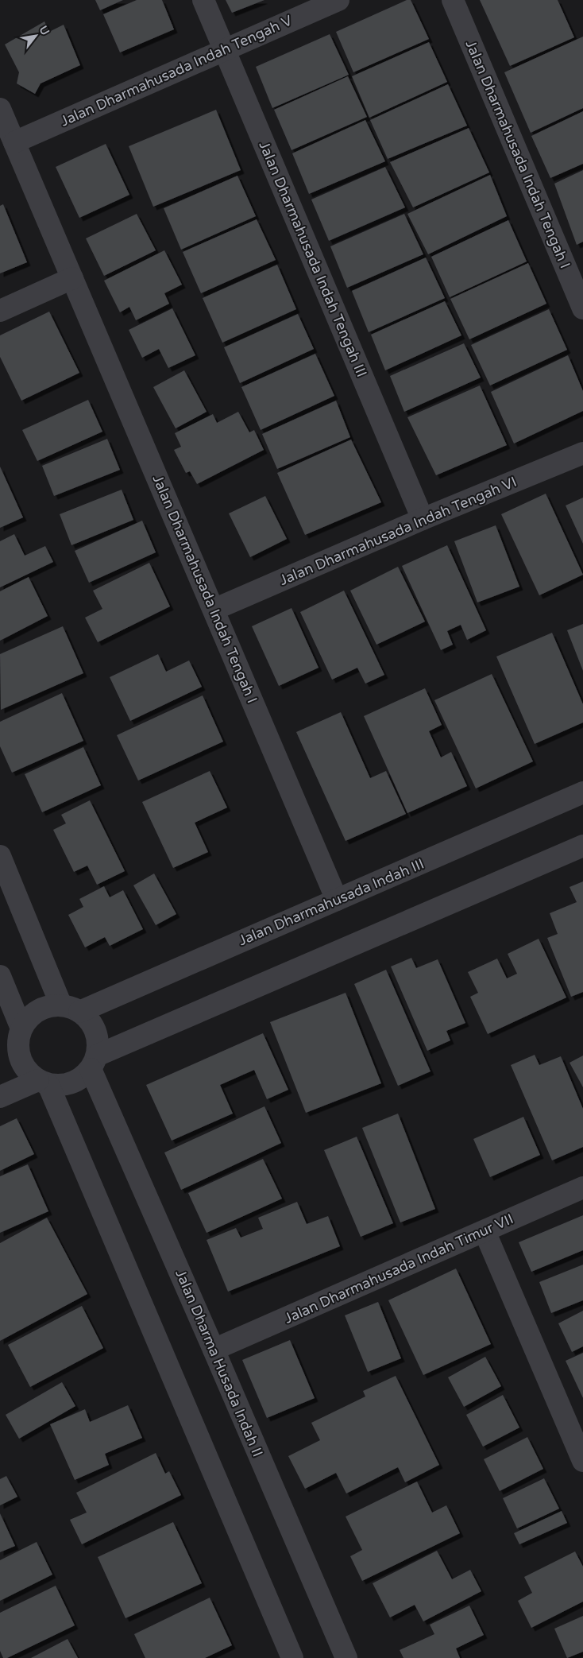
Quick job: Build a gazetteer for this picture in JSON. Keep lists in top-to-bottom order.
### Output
{
  "streets": {
    "street": [
      "Jalan Dharmahusada Indah Tengah V",
      "Jalan Dharmahusada Indah Tengah I",
      "Jalan Dharmahusada Indah Tengah III",
      "Jalan Dharmahusada Indah Tengah VI",
      "Jalan Dharmahusada Indah III",
      "Jalan Dharmahusada Indah Timur VII",
      "Jalan Dharma Husada Indah II"
    ]
  },
  "crossings": [
    ["Jalan Dharmahusada Indah Tengah V", "Jalan Dharmahusada Indah Tengah I"],
    ["Jalan Dharmahusada Indah Tengah V", "Jalan Dharmahusada Indah Tengah III"],
    ["Jalan Dharmahusada Indah Tengah I", "Jalan Dharmahusada Indah Tengah VI"],
    ["Jalan Dharmahusada Indah Tengah I", "Jalan Dharmahusada Indah III"],
    ["Jalan Dharmahusada Indah Tengah III", "Jalan Dharmahusada Indah Tengah VI"],
    ["Jalan Dharmahusada Indah III", "Jalan Dharma Husada Indah II"],
    ["Jalan Dharmahusada Indah Timur VII", "Jalan Dharma Husada Indah II"]
  ],
  "north": "top right"
}
